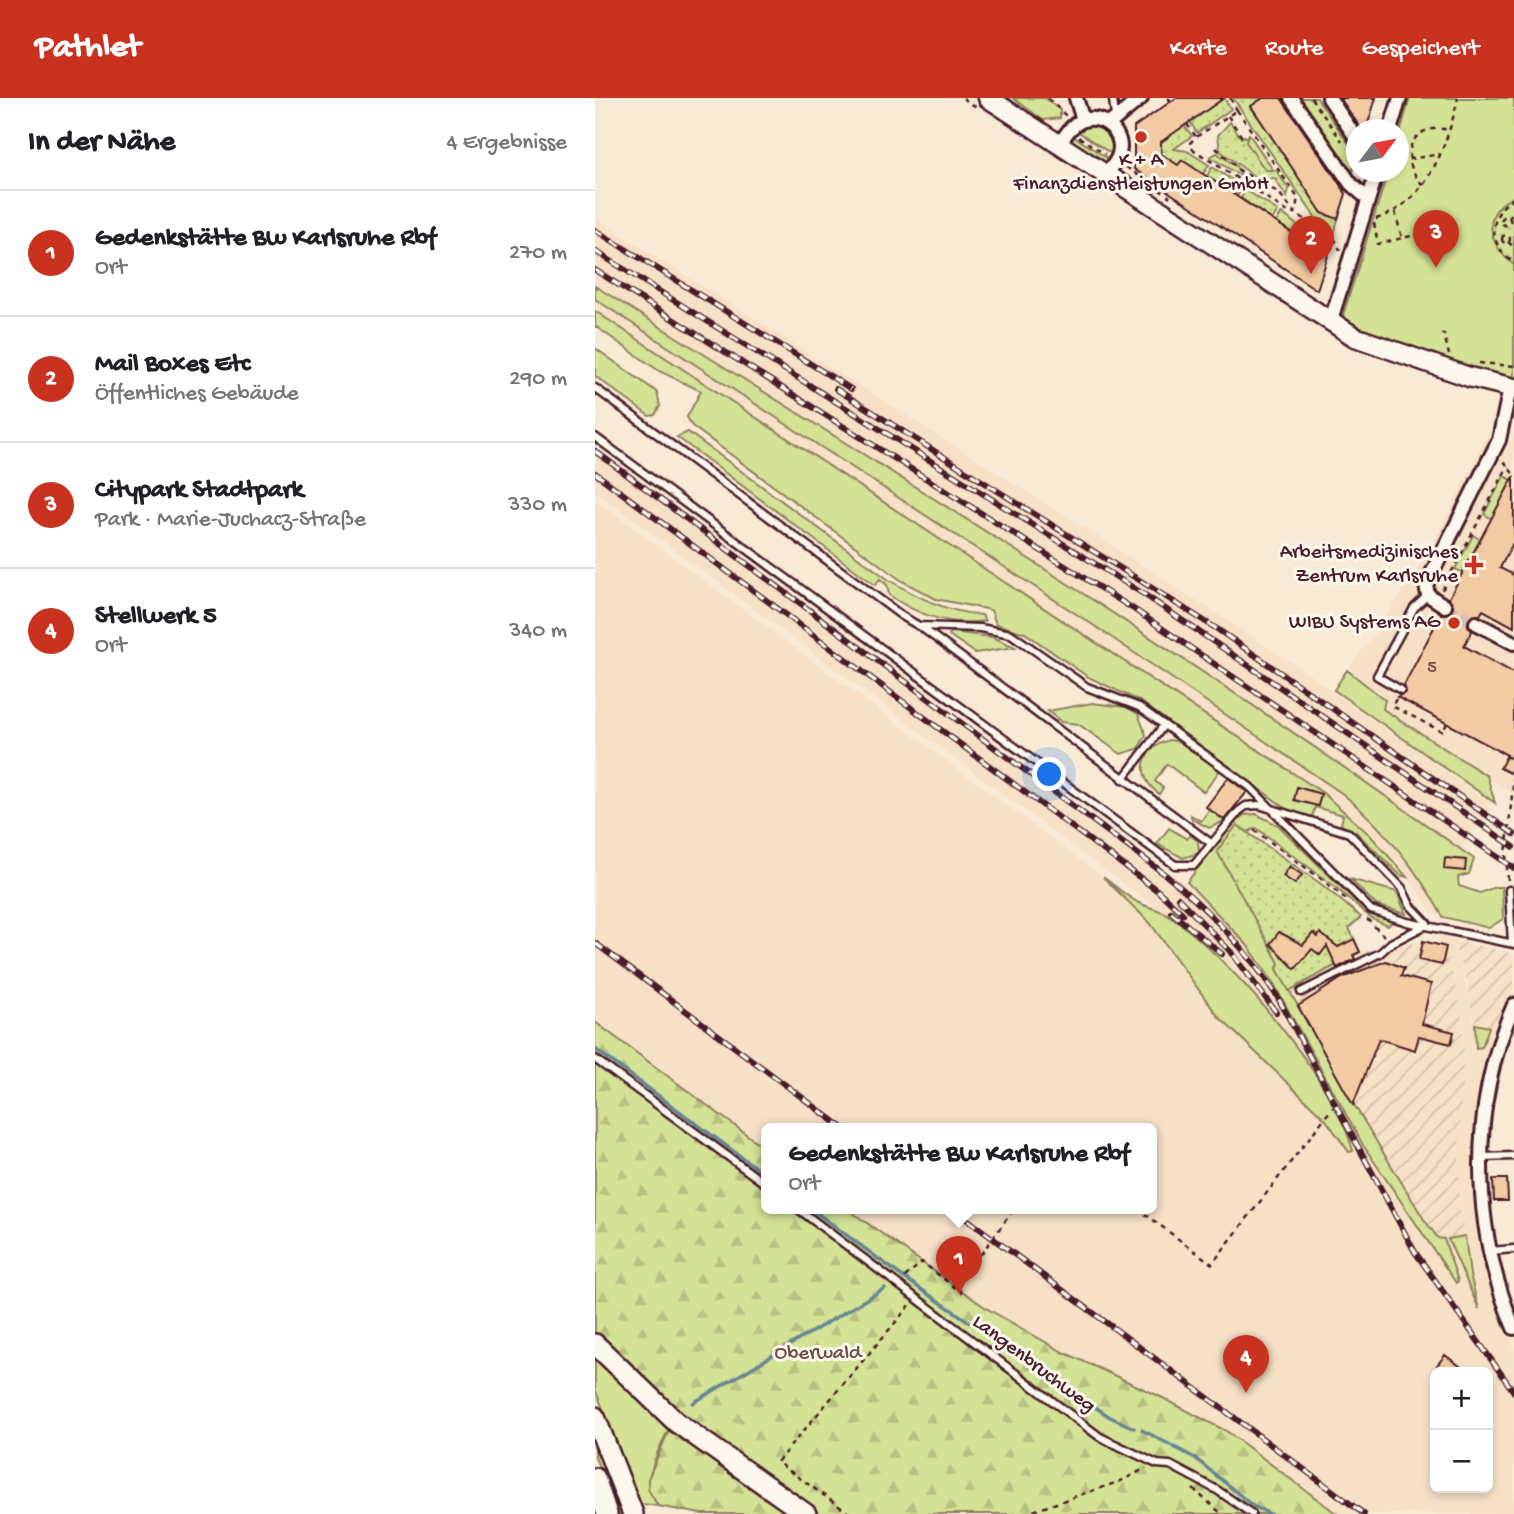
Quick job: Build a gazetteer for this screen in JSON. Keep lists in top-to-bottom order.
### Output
{
  "streets": {
    "lane": ["Langenbruchweg"]
  },
  "parks": ["Oberwald"],
  "places": {
    "other": ["K + A Finanzdienstleistungen GmbH", "WIBU Systems AG"],
    "health": ["Arbeitsmedizinisches Zentrum Karlsruhe"]
  },
  "house_numbers": ["5"],
  "north": "top right",
  "page": {
    "header": "Pathlet",
    "nav": ["Karte", "Route", "Gespeichert"],
    "heading": ["In der Nähe", "4 Ergebnisse"],
    "list": [
      {
        "mark": "1",
        "name": "Gedenkstätte Bw Karlsruhe Rbf",
        "note": "Ort",
        "value": "270 m"
      },
      {
        "mark": "2",
        "name": "Mail Boxes Etc",
        "note": "Öffentliches Gebäude",
        "value": "290 m"
      },
      {
        "mark": "3",
        "name": "Citypark Stadtpark",
        "note": "Park · Marie-Juchacz-Straße",
        "value": "330 m"
      },
      {
        "mark": "4",
        "name": "Stellwerk 5",
        "note": "Ort",
        "value": "340 m"
      }
    ],
    "pins": [
      "3",
      "2",
      "1",
      "4"
    ],
    "popup": ["Gedenkstätte Bw Karlsruhe Rbf", "Ort"],
    "map_buttons": ["+", "−"]
  }
}
